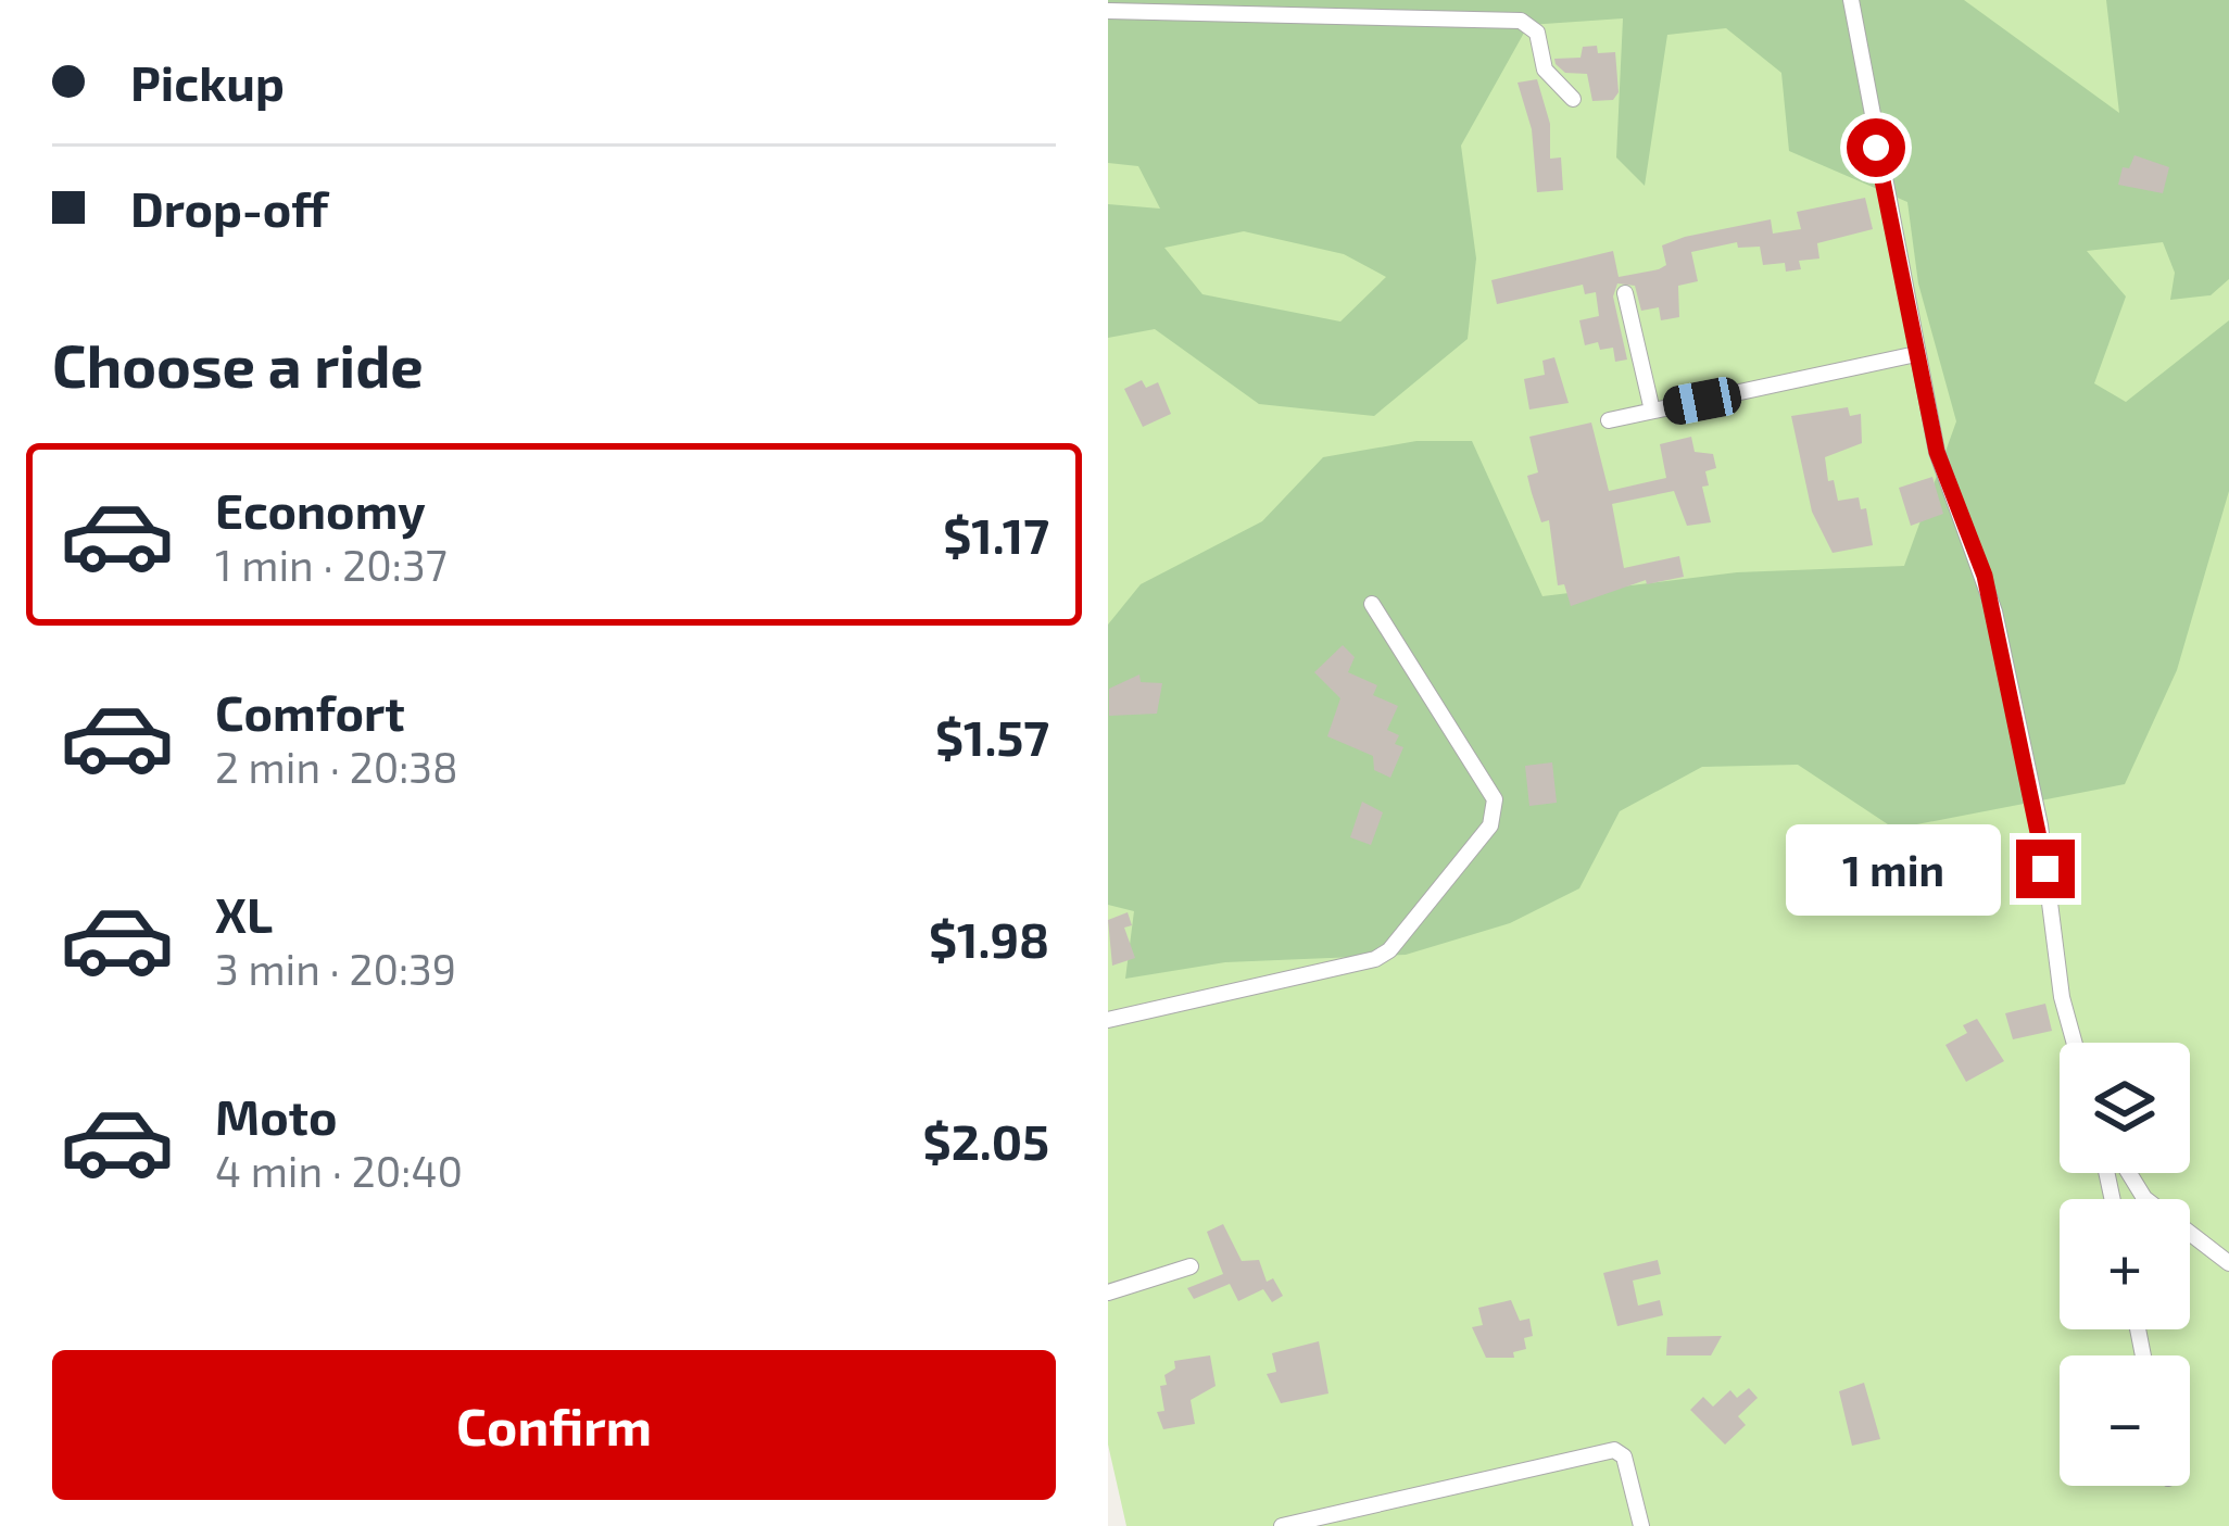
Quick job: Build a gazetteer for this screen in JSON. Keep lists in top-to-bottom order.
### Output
{
  "page": {
    "banner": ["Pickup", "Drop-off"],
    "heading": "Choose a ride",
    "list": [
      {
        "name": "Economy",
        "note": "1 min · 20:37",
        "value": "$1.17"
      },
      {
        "name": "Comfort",
        "note": "2 min · 20:38",
        "value": "$1.57"
      },
      {
        "name": "XL",
        "note": "3 min · 20:39",
        "value": "$1.98"
      },
      {
        "name": "Moto",
        "note": "4 min · 20:40",
        "value": "$2.05"
      }
    ],
    "bubble": "1 min",
    "map_buttons": ["+", "−"],
    "buttons": "Confirm"
  }
}
